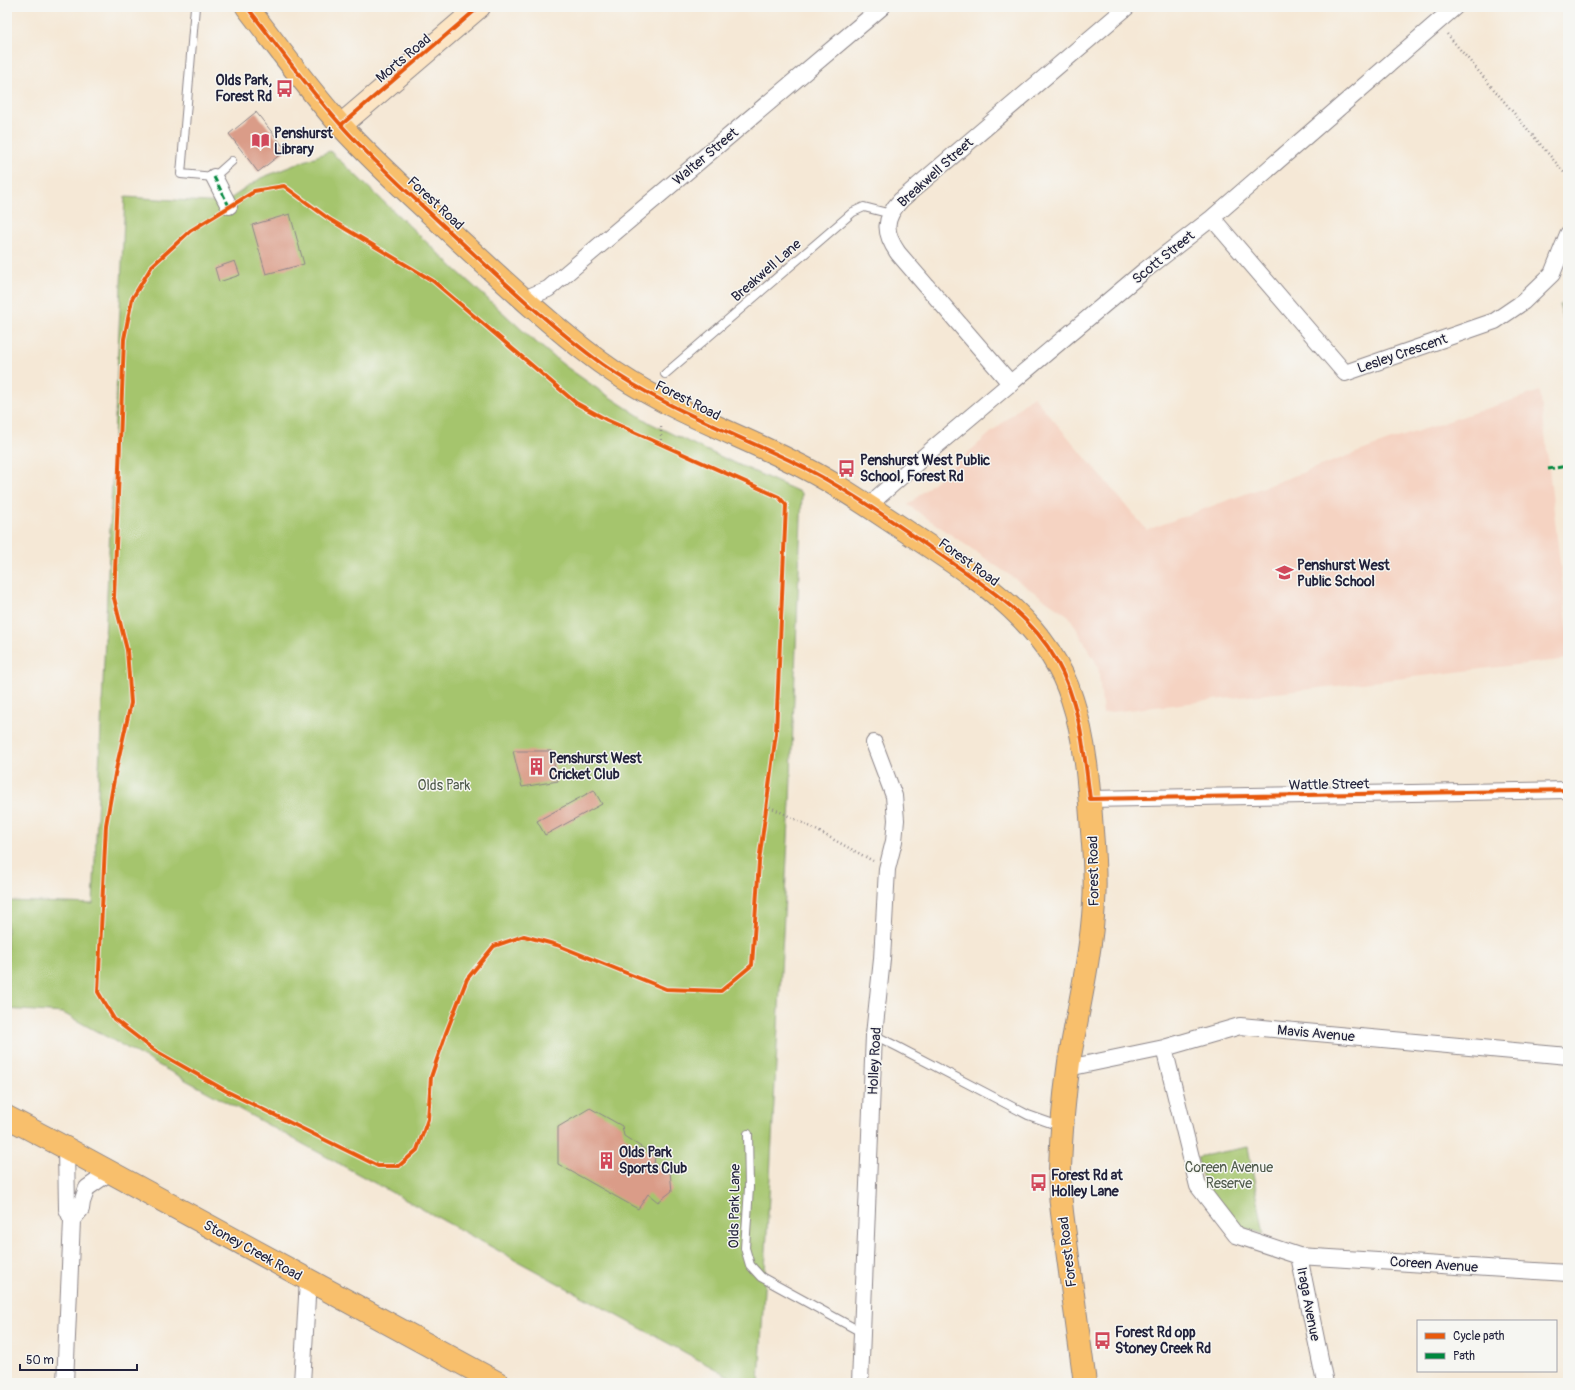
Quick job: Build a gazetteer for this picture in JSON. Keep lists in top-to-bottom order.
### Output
{
  "streets": {
    "main road": ["Forest Road", "Stoney Creek Road"],
    "street": [
      "Morts Road",
      "Walter Street",
      "Breakwell Street",
      "Scott Street",
      "Lesley Crescent",
      "Wattle Street",
      "Mavis Avenue",
      "Holley Road",
      "Coreen Avenue",
      "Iraga Avenue"
    ],
    "lane": ["Breakwell Lane", "Olds Park Lane"]
  },
  "crossings": [
    ["Morts Road", "Forest Road"],
    ["Walter Street", "Forest Road"],
    ["Breakwell Street", "Scott Street"],
    ["Breakwell Street", "Breakwell Lane"],
    ["Forest Road", "Scott Street"],
    ["Forest Road", "Wattle Street"],
    ["Forest Road", "Mavis Avenue"],
    ["Scott Street", "Lesley Crescent"],
    ["Mavis Avenue", "Iraga Avenue"],
    ["Holley Road", "Olds Park Lane"],
    ["Coreen Avenue", "Iraga Avenue"]
  ],
  "parks": ["Olds Park", "Coreen Avenue Reserve"],
  "places": {
    "bus stop": [
      "Olds Park, Forest Rd",
      "Penshurst West Public School, Forest Rd",
      "Forest Rd at Holley Lane",
      "Forest Rd opp Stoney Creek Rd"
    ],
    "library": ["Penshurst Library"],
    "school or university": ["Penshurst West Public School"],
    "building": ["Penshurst West Cricket Club", "Olds Park Sports Club"]
  },
  "legend": ["Cycle path", "Path"],
  "scale_bar": "50 m"
}
